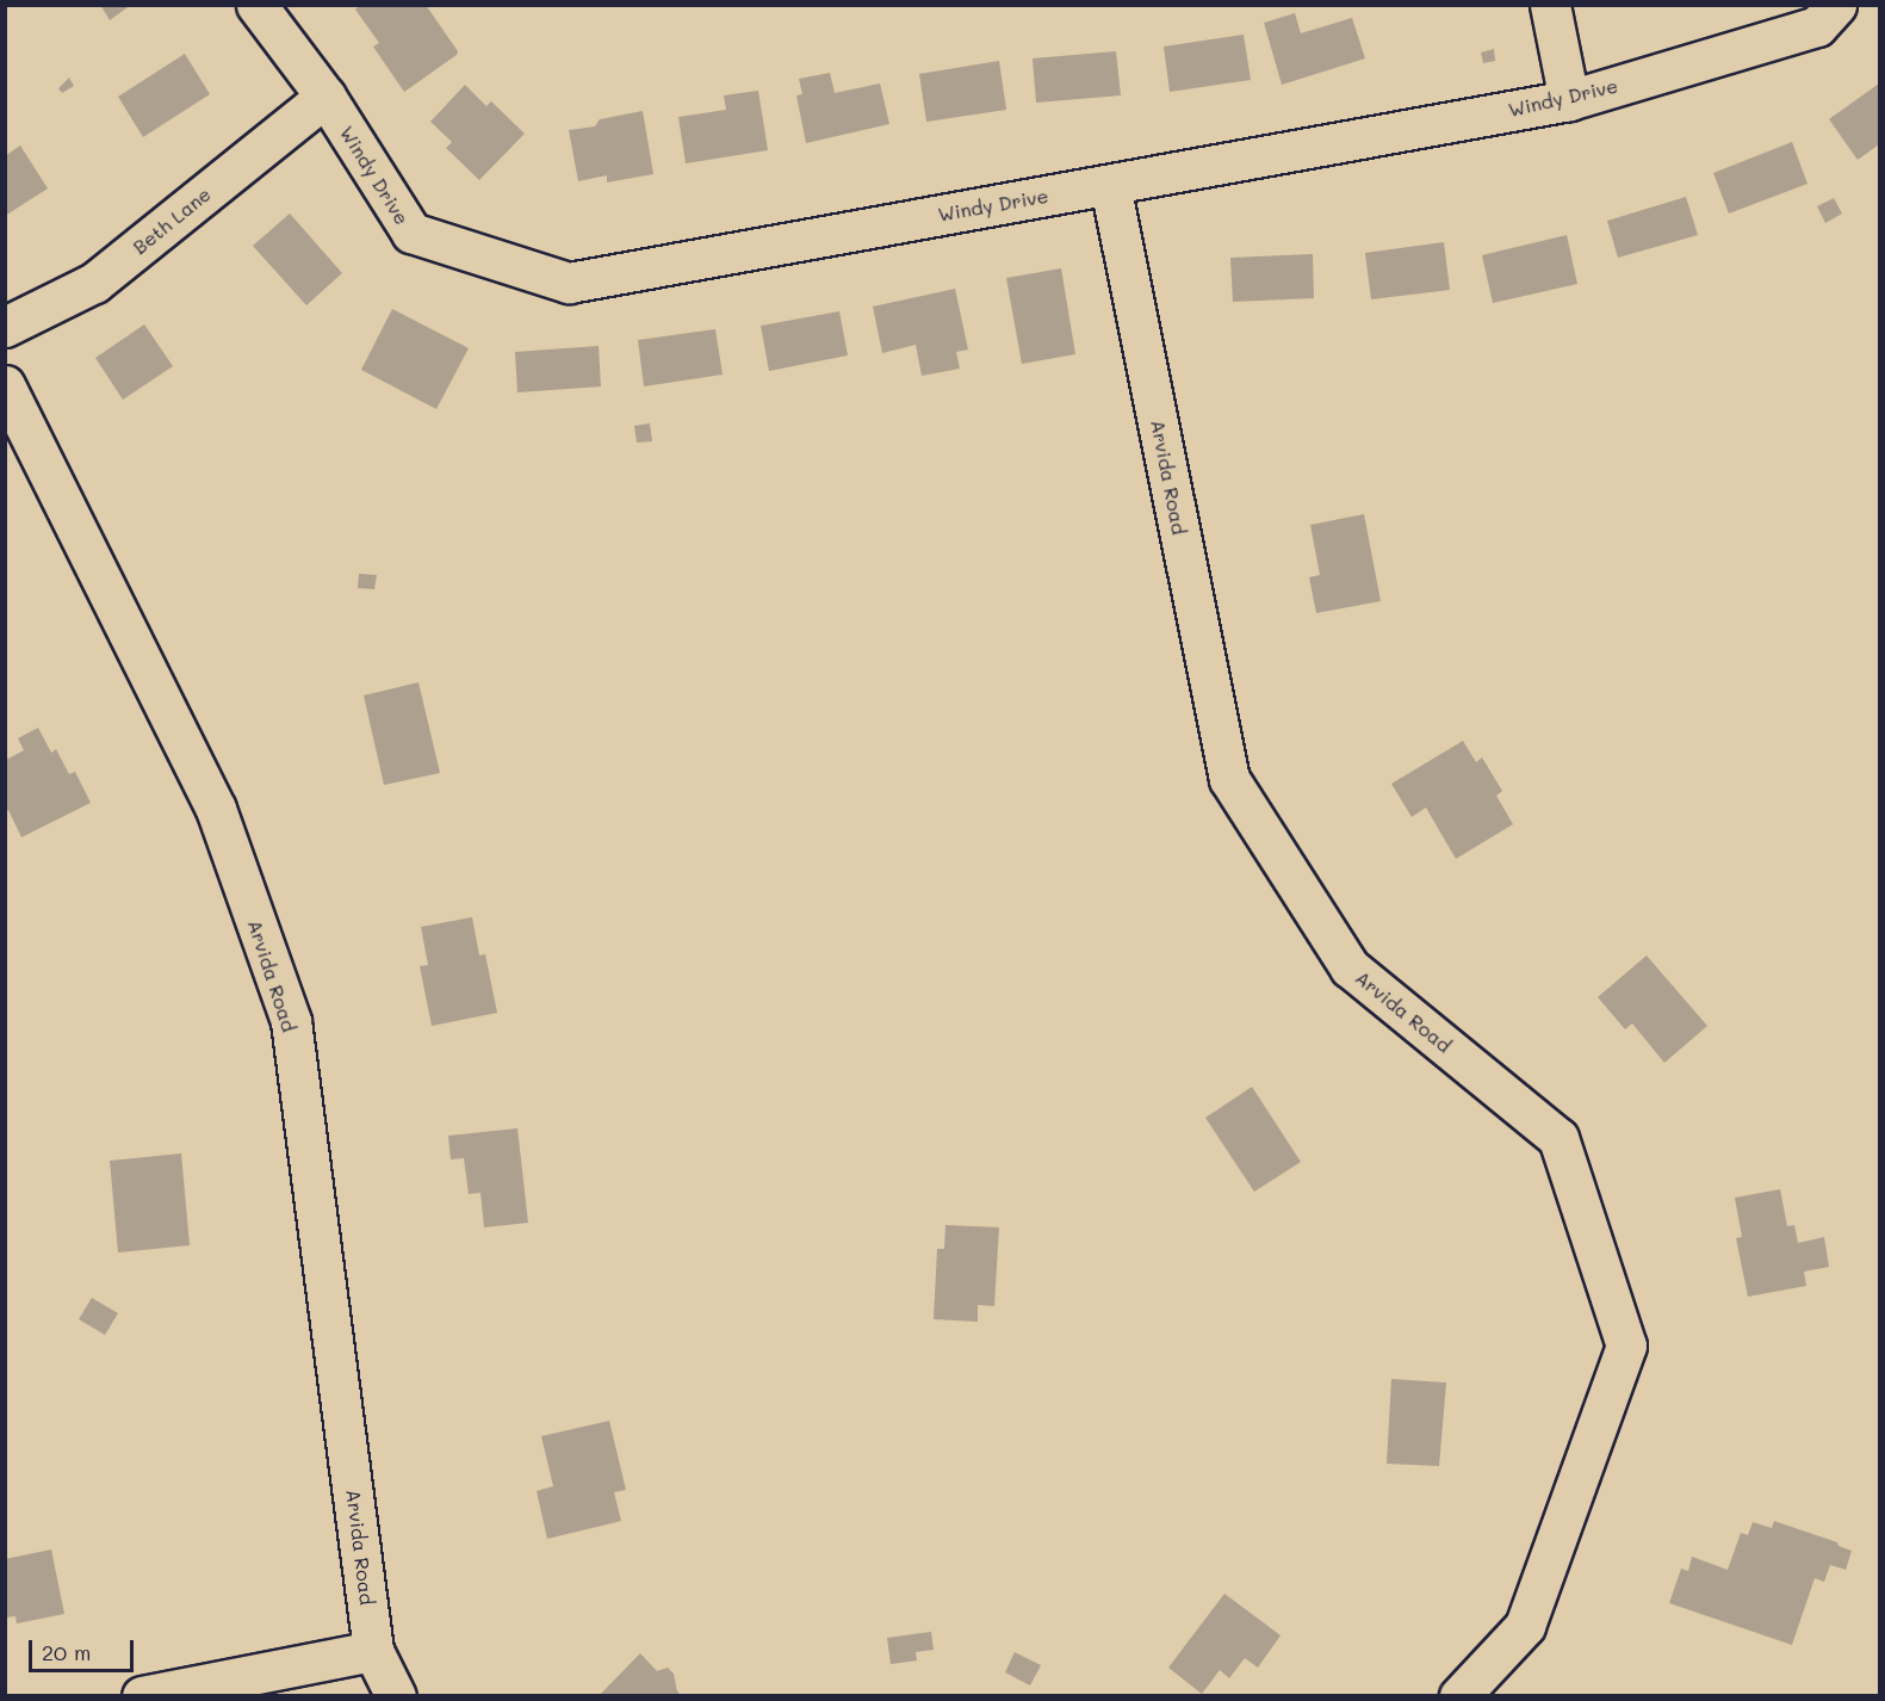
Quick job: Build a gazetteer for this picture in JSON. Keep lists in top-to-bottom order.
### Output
{
  "streets": {
    "street": ["Windy Drive", "Beth Lane", "Arvida Road"]
  },
  "crossings": [
    ["Windy Drive", "Beth Lane"],
    ["Windy Drive", "Arvida Road"]
  ],
  "scale_bar": "20 m"
}
